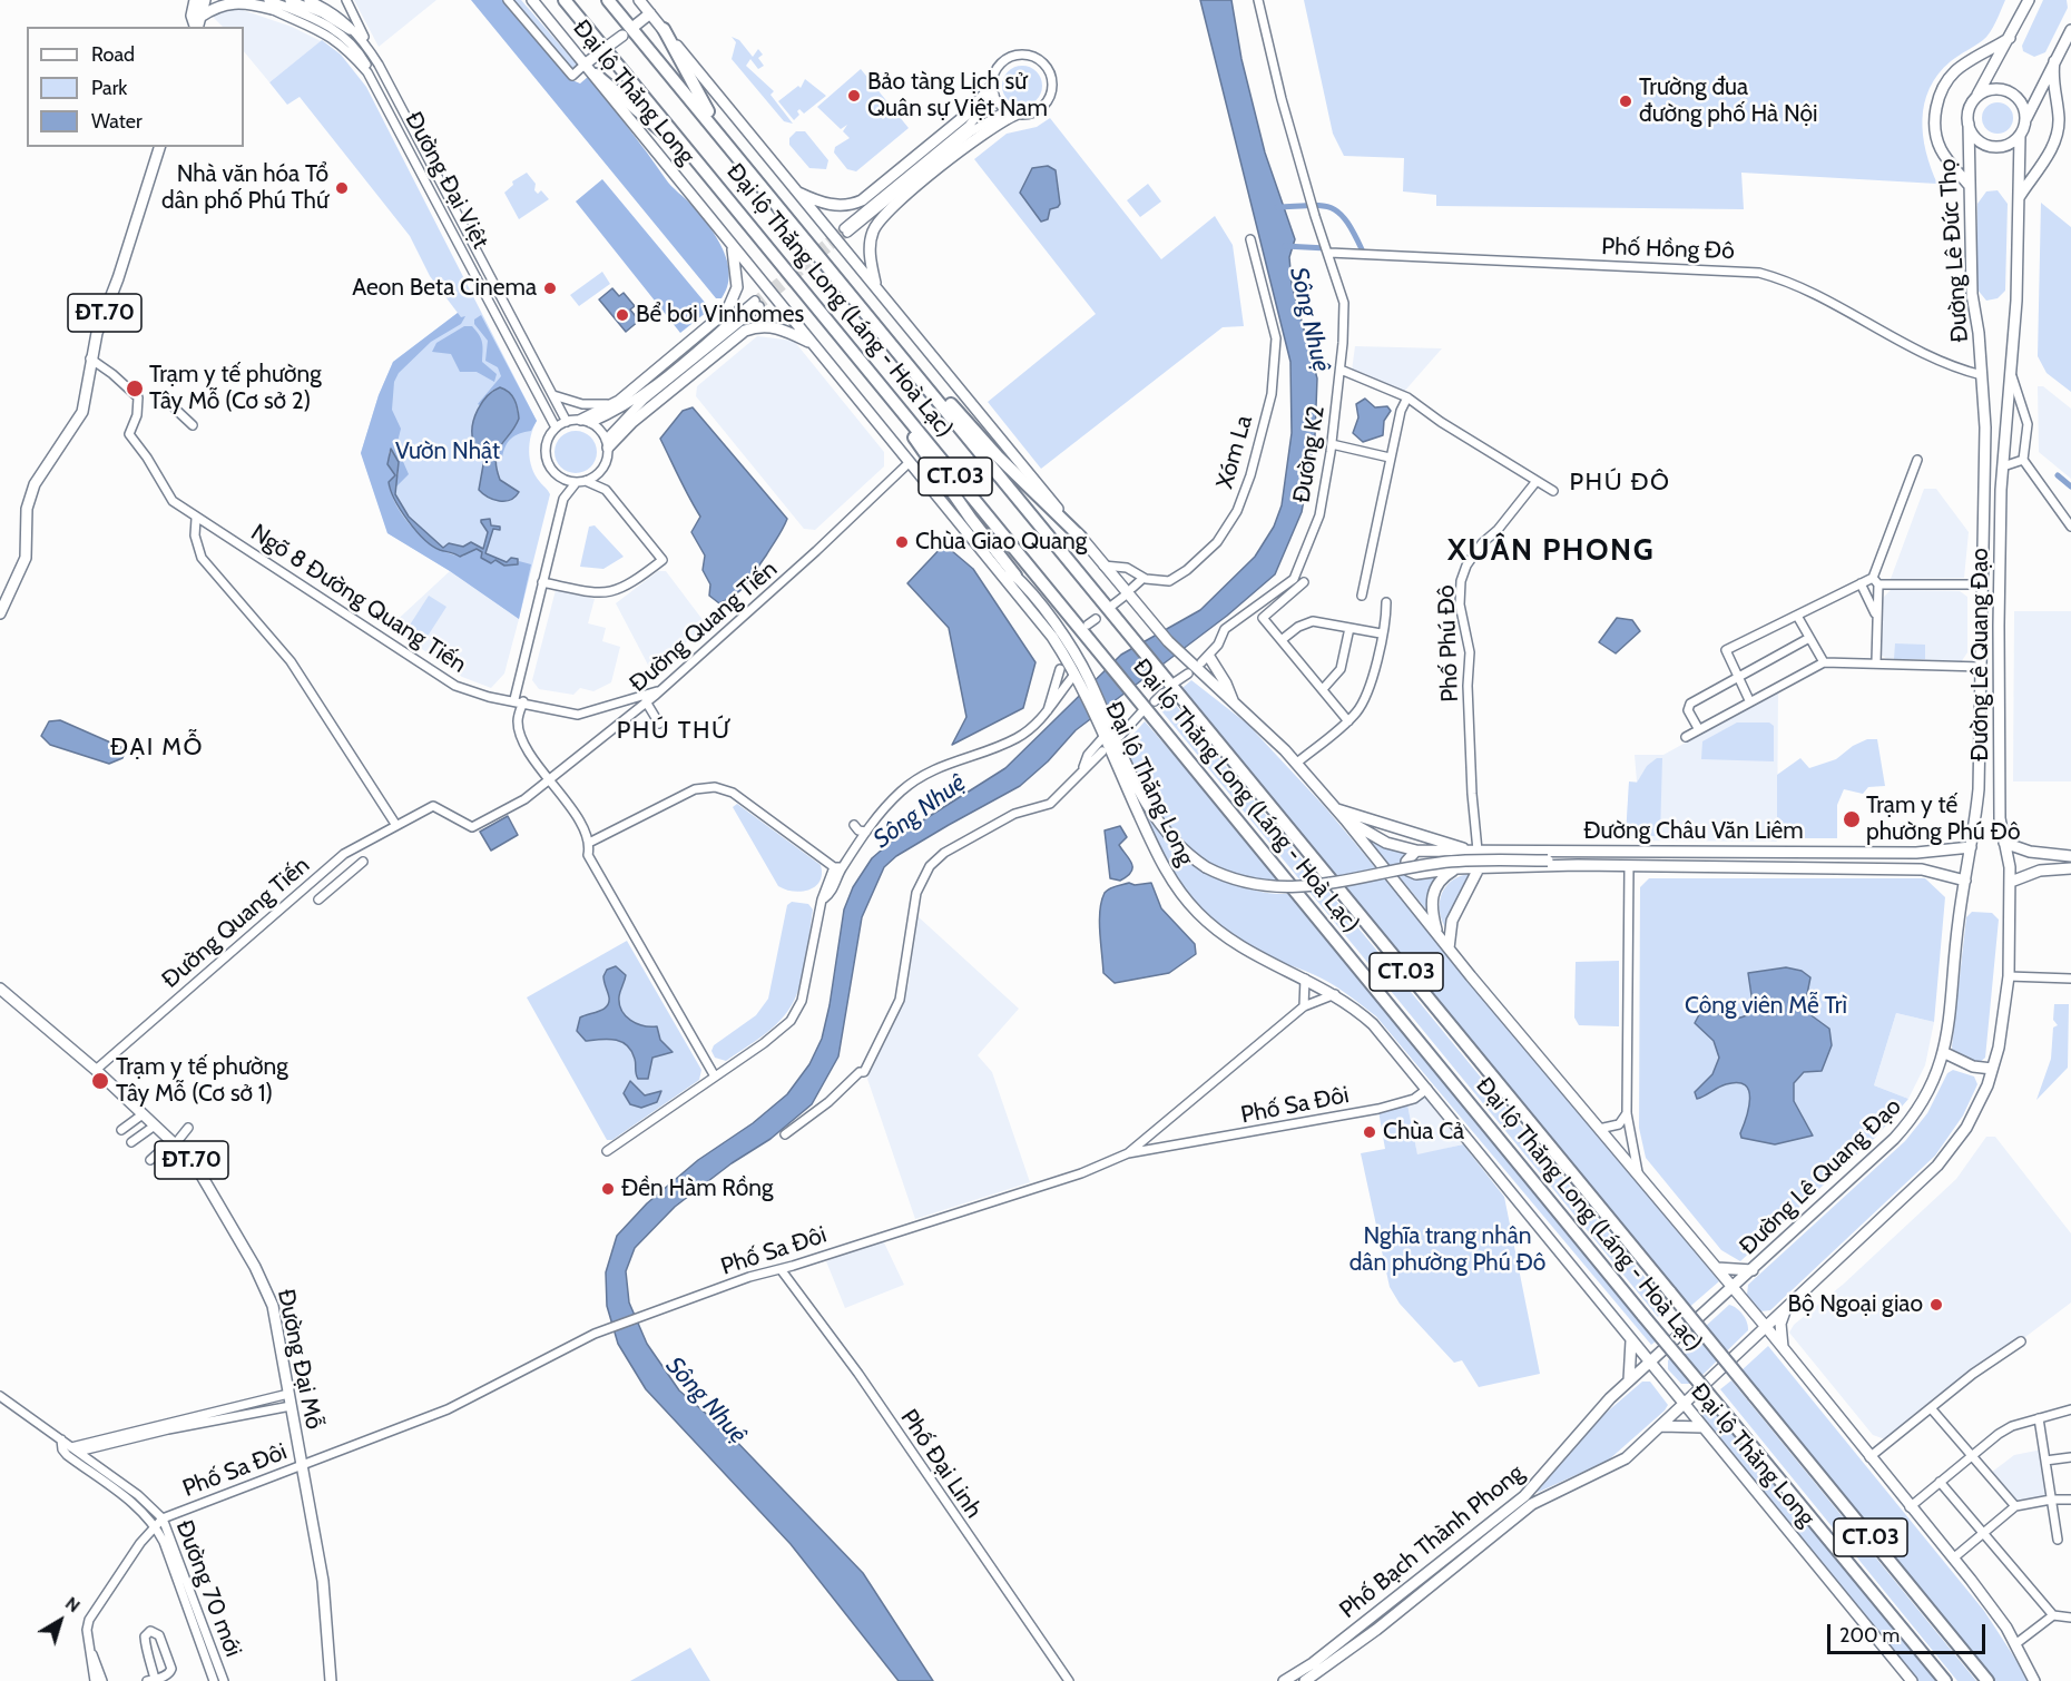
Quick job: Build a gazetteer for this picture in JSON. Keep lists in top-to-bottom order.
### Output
{
  "streets": {
    "highway": ["Đại lộ Thăng Long (Láng - Hoà Lạc)", "CT.03"],
    "main road": [
      "Đại lộ Thăng Long",
      "Đường Lê Đức Thọ",
      "ĐT.70",
      "Đường Lê Quang Đạo",
      "Đường Châu Văn Liêm",
      "Đường Đại Mỗ",
      "Phố Bạch Thành Phong"
    ],
    "street": [
      "Đường Đại Việt",
      "Phố Hồng Đô",
      "Xóm La",
      "Đường K2",
      "Ngõ 8 Đường Quang Tiến",
      "Đường Quang Tiến",
      "Phố Phú Đô",
      "Phố Sa Đôi",
      "Phố Đại Linh",
      "Đường 70 mới"
    ]
  },
  "crossings": [
    ["Đại lộ Thăng Long", "Đường Quang Tiến"],
    ["Đại lộ Thăng Long", "Đường Lê Quang Đạo"],
    ["Đại lộ Thăng Long", "Phố Sa Đôi"],
    ["Đại lộ Thăng Long", "Phố Bạch Thành Phong"],
    ["Phố Hồng Đô", "Đường Lê Đức Thọ"],
    ["Phố Hồng Đô", "Đường K2"],
    ["Phố Hồng Đô", "Đường Lê Quang Đạo"],
    ["Đường Lê Đức Thọ", "Đường Lê Quang Đạo"],
    ["ĐT.70", "Ngõ 8 Đường Quang Tiến"],
    ["Ngõ 8 Đường Quang Tiến", "Đường Quang Tiến"],
    ["Đường Quang Tiến", "Đường Đại Mỗ"],
    ["Phố Phú Đô", "Đường Châu Văn Liêm"],
    ["Đường Lê Quang Đạo", "Đường Châu Văn Liêm"],
    ["Đường Lê Quang Đạo", "Phố Bạch Thành Phong"],
    ["Phố Sa Đôi", "Đường Đại Mỗ"],
    ["Phố Sa Đôi", "Phố Đại Linh"],
    ["Phố Sa Đôi", "Đường 70 mới"]
  ],
  "districts": [
    "PHÚ ĐÔ",
    "XUÂN PHONG",
    "PHÚ THỨ",
    "ĐẠI MỖ"
  ],
  "water": ["Sông Nhuệ"],
  "parks": ["Vườn Nhật", "Công viên Mễ Trì", "Nghĩa trang nhân dân phường Phú Đô"],
  "places": [
    "Bảo tàng Lịch sử Quân sự Việt Nam",
    "Trường đua đường phố Hà Nội",
    "Nhà văn hóa Tổ dân phố Phú Thứ",
    "Aeon Beta Cinema",
    "Bể bơi Vinhomes",
    "Trạm y tế phường Tây Mỗ (Cơ sở 2)",
    "Chùa Giao Quang",
    "Trạm y tế phường Phú Đô",
    "Trạm y tế phường Tây Mỗ (Cơ sở 1)",
    "Chùa Cả",
    "Đền Hàm Rồng",
    "Bộ Ngoại giao"
  ],
  "legend": ["Road", "Park", "Water"],
  "scale_bar": "200 m",
  "north": "top right"
}
